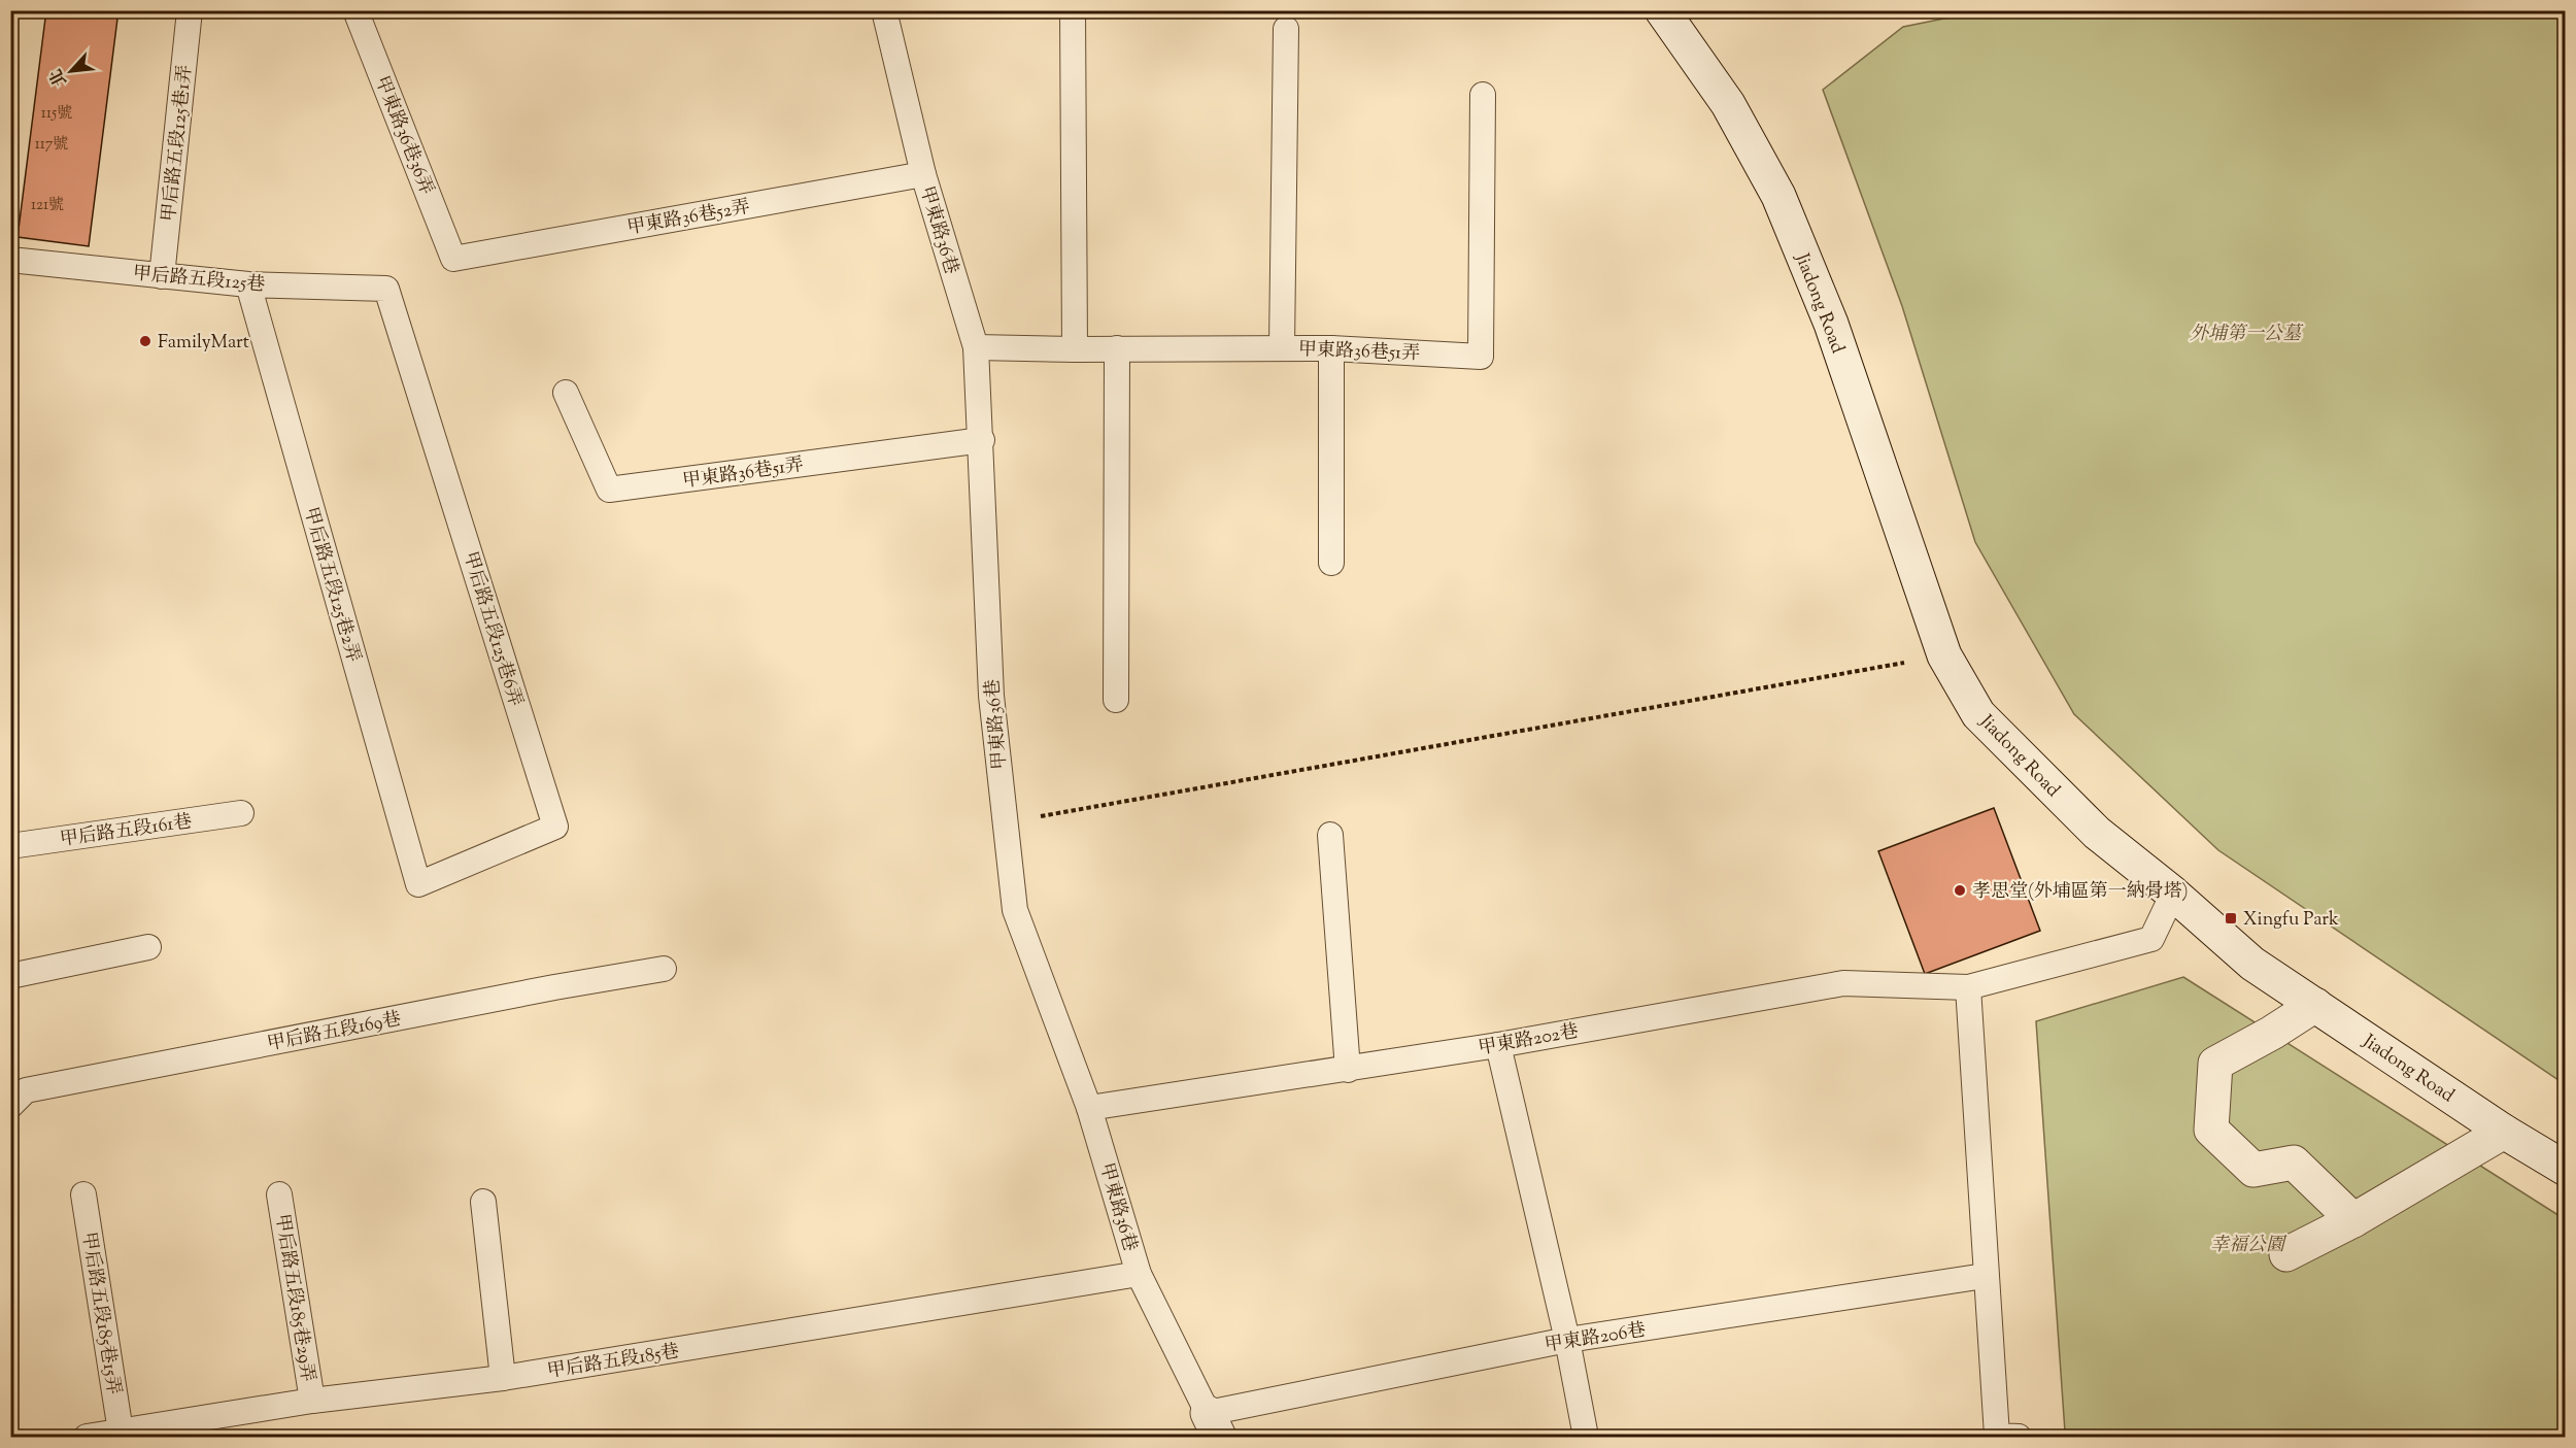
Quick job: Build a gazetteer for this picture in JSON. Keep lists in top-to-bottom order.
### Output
{
  "streets": {
    "street": ["Jiadong Road"],
    "lane": [
      "甲東路36巷36弄",
      "甲后路五段125巷1弄",
      "甲東路36巷52弄",
      "甲東路36巷",
      "甲后路五段125巷",
      "甲東路36巷51弄",
      "甲后路五段125巷2弄",
      "甲后路五段125巷6弄",
      "甲后路五段161巷",
      "甲后路五段169巷",
      "甲東路202巷",
      "甲后路五段185巷29弄",
      "甲后路五段185巷15弄",
      "甲東路206巷",
      "甲后路五段185巷"
    ]
  },
  "crossings": [
    ["甲東路36巷36弄", "甲東路36巷52弄"],
    ["甲后路五段125巷1弄", "甲后路五段125巷"],
    ["甲東路36巷52弄", "甲東路36巷"],
    ["甲東路36巷", "甲東路36巷51弄"],
    ["甲東路36巷", "甲東路202巷"],
    ["甲東路36巷", "甲東路206巷"],
    ["甲東路36巷", "甲后路五段185巷"],
    ["甲后路五段125巷", "甲后路五段125巷2弄"],
    ["甲后路五段125巷", "甲后路五段125巷6弄"],
    ["Jiadong Road", "甲東路202巷"],
    ["甲后路五段125巷2弄", "甲后路五段125巷6弄"],
    ["甲后路五段185巷29弄", "甲后路五段185巷"],
    ["甲后路五段185巷15弄", "甲后路五段185巷"]
  ],
  "parks": ["外埔第一公墓", "幸福公園"],
  "places": {
    "other": ["FamilyMart", "孝思堂(外埔區第一納骨塔)"],
    "transit": ["Xingfu Park"]
  },
  "house_numbers": ["115號", "117號", "121號"],
  "north": "bottom left"
}
